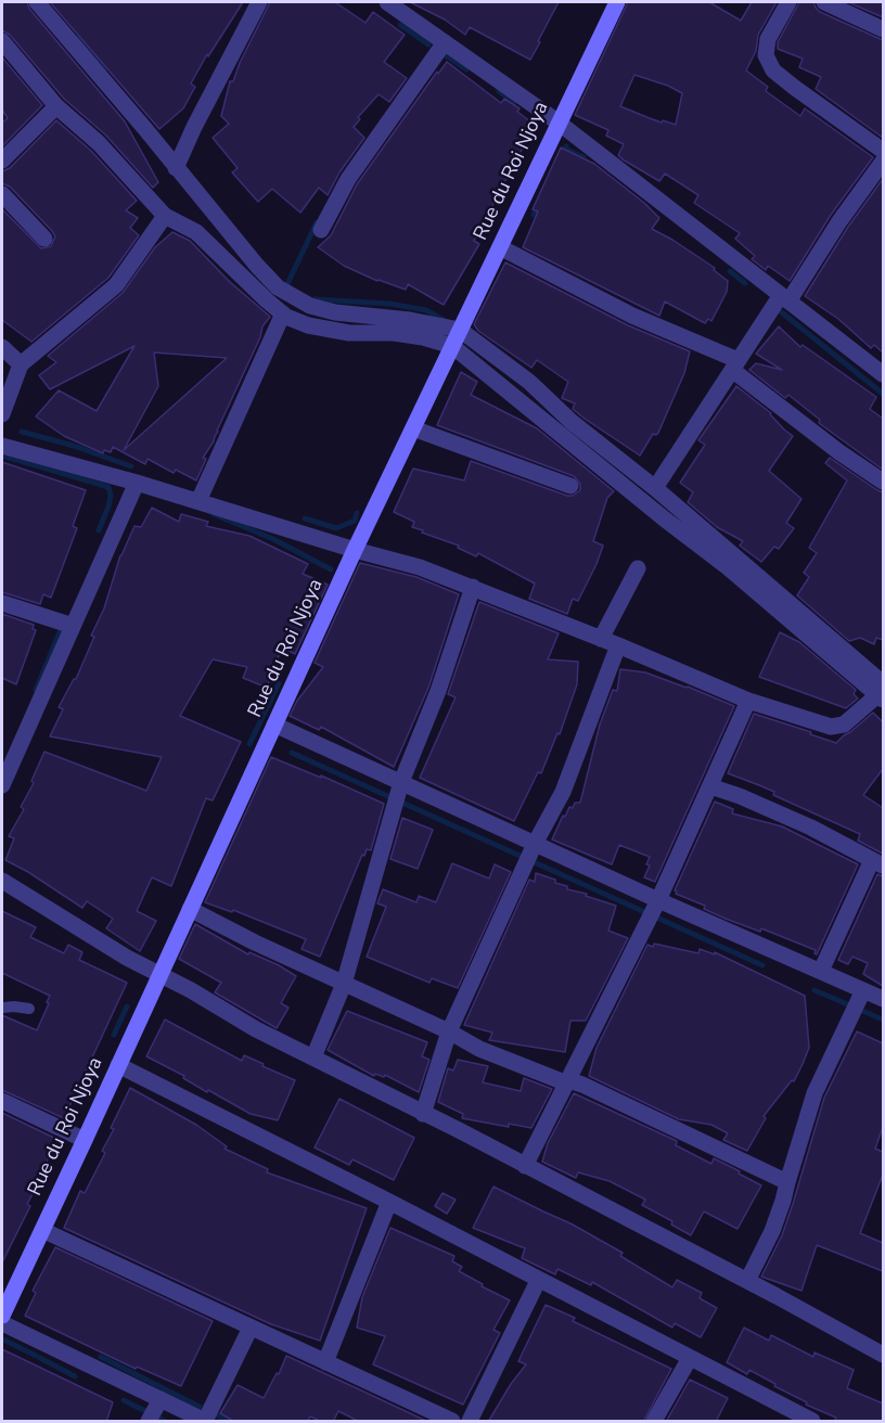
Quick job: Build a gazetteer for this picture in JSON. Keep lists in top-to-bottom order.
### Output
{
  "streets": {
    "main road": ["Rue du Roi Njoya"]
  }
}
